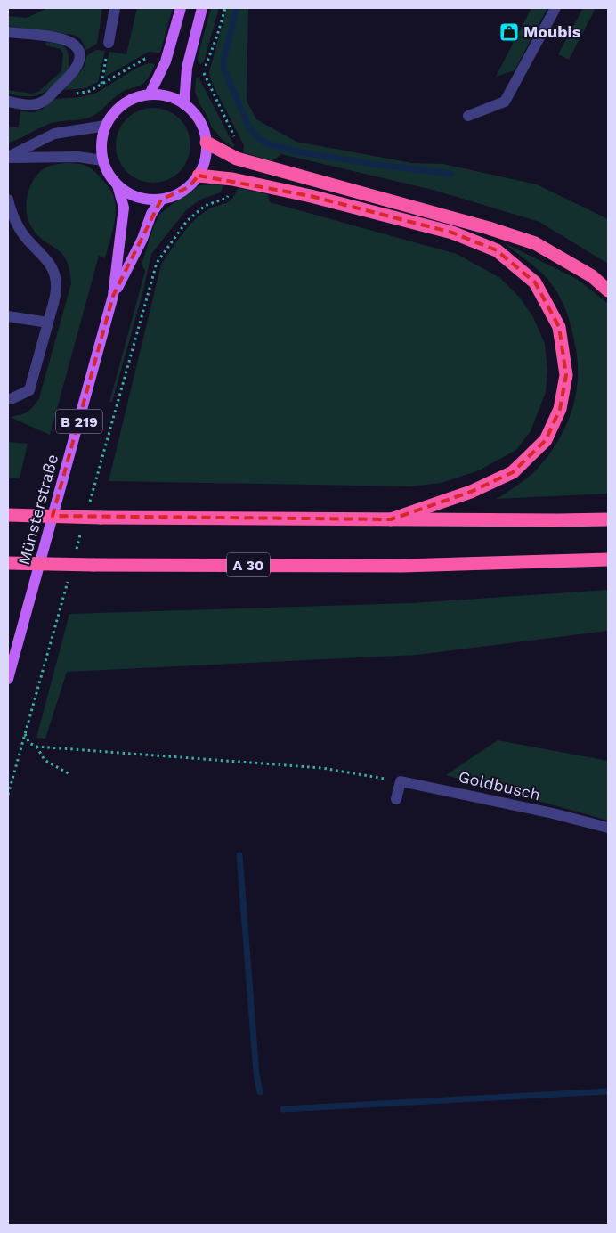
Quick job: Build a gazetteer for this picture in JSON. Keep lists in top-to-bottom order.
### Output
{
  "streets": {
    "highway": ["A 30"],
    "main road": ["B 219", "Münsterstraße"],
    "street": ["Goldbusch"]
  },
  "places": {
    "shop": ["Moubis"]
  }
}
